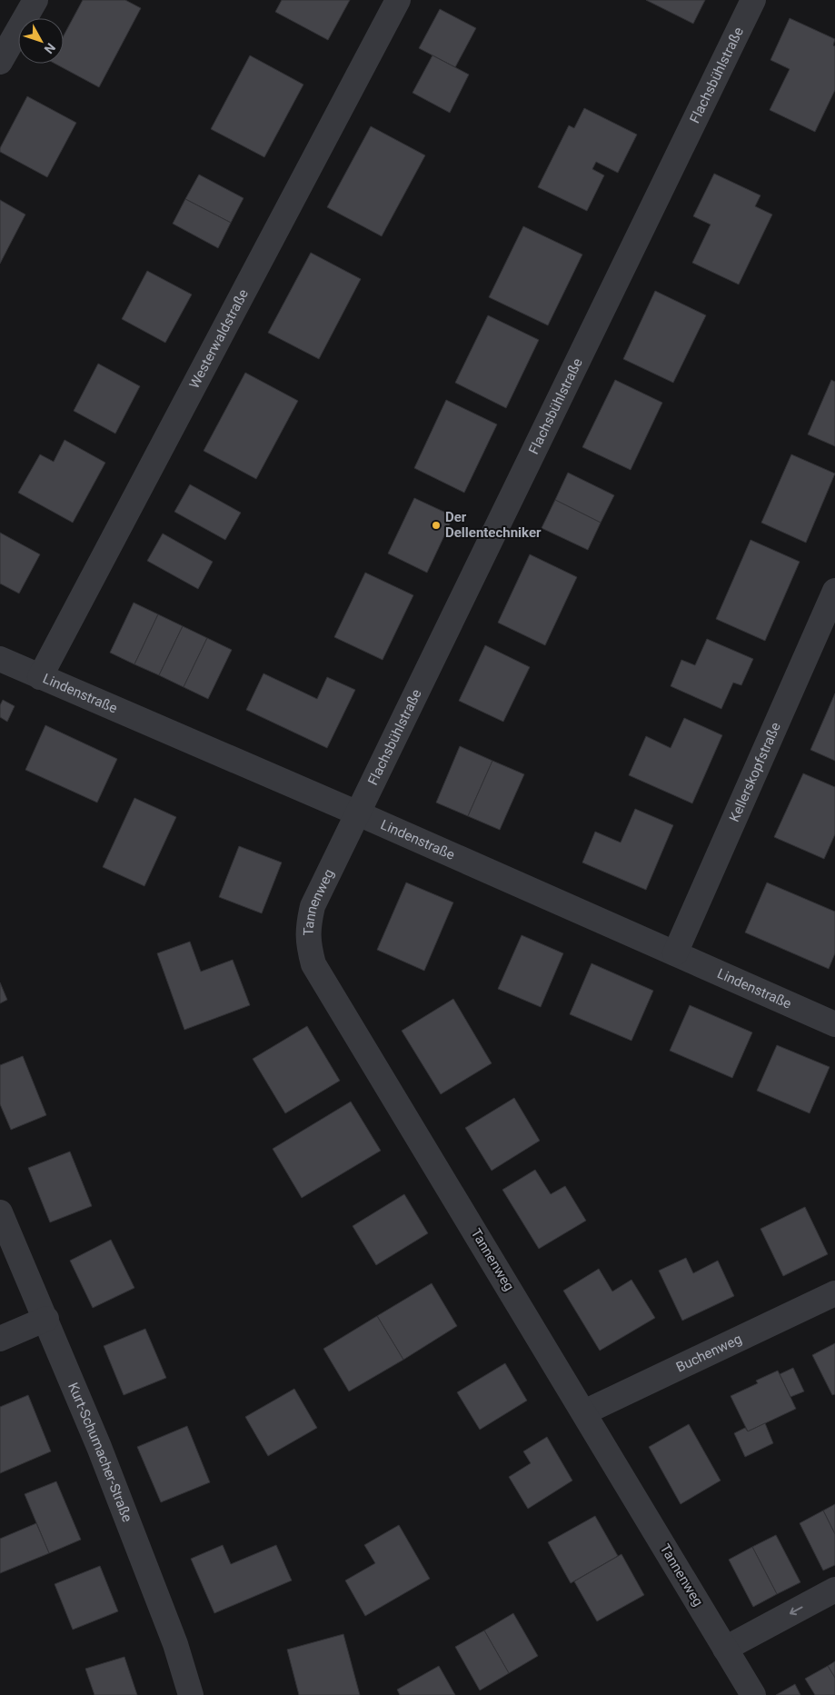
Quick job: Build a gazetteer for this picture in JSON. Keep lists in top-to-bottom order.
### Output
{
  "streets": {
    "street": [
      "Flachsbühlstraße",
      "Westerwaldstraße",
      "Lindenstraße",
      "Kellerskopfstraße",
      "Tannenweg",
      "Buchenweg",
      "Kurt-Schumacher-Straße"
    ]
  },
  "crossings": [
    ["Flachsbühlstraße", "Lindenstraße"],
    ["Flachsbühlstraße", "Tannenweg"],
    ["Westerwaldstraße", "Lindenstraße"],
    ["Lindenstraße", "Kellerskopfstraße"],
    ["Lindenstraße", "Tannenweg"],
    ["Tannenweg", "Buchenweg"]
  ],
  "places": ["Der Dellentechniker"],
  "north": "bottom right"
}
